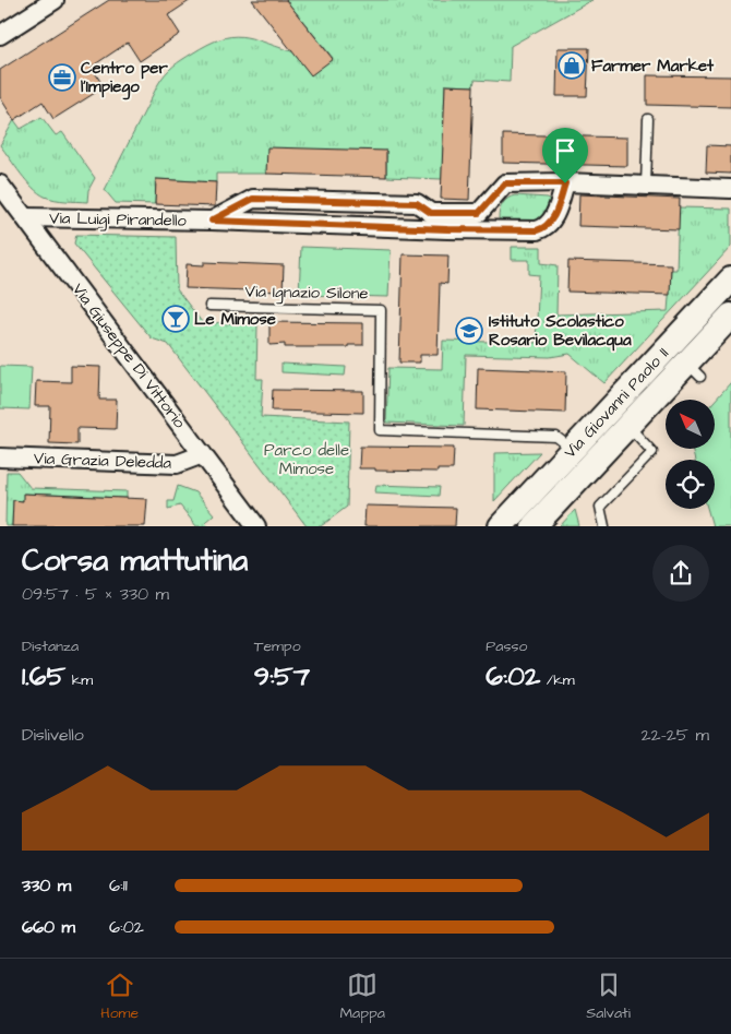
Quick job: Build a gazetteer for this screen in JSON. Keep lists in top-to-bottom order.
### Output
{
  "streets": {
    "street": [
      "Via Luigi Pirandello",
      "Via Giuseppe Di Vittorio",
      "Via Giovanni Paolo II",
      "Via Grazia Deledda"
    ],
    "lane": ["Via Ignazio Silone"]
  },
  "crossings": [
    ["Via Luigi Pirandello", "Via Giuseppe Di Vittorio"],
    ["Via Ignazio Silone", "Via Giovanni Paolo II"],
    ["Via Giuseppe Di Vittorio", "Via Grazia Deledda"]
  ],
  "parks": ["Parco delle Mimose"],
  "places": {
    "shop": ["Farmer Market"],
    "office": ["Centro per l'Impiego"],
    "bar": ["Le Mimose"],
    "school or university": ["Istituto Scolastico Rosario Bevilacqua"]
  },
  "north": "top left",
  "page": {
    "heading": ["Corsa mattutina", "09:57 · 5 × 330 m"],
    "stats": [
      ["Distanza", "1.65 km"],
      ["Tempo", "9:57"],
      ["Passo", "6:02 /km"]
    ],
    "chart": ["Dislivello", "22–25 m"],
    "list": [
      {
        "name": "330 m",
        "note": "6:11"
      },
      {
        "name": "660 m",
        "note": "6:02"
      }
    ],
    "tabs": ["Home", "Mappa", "Salvati"]
  }
}
